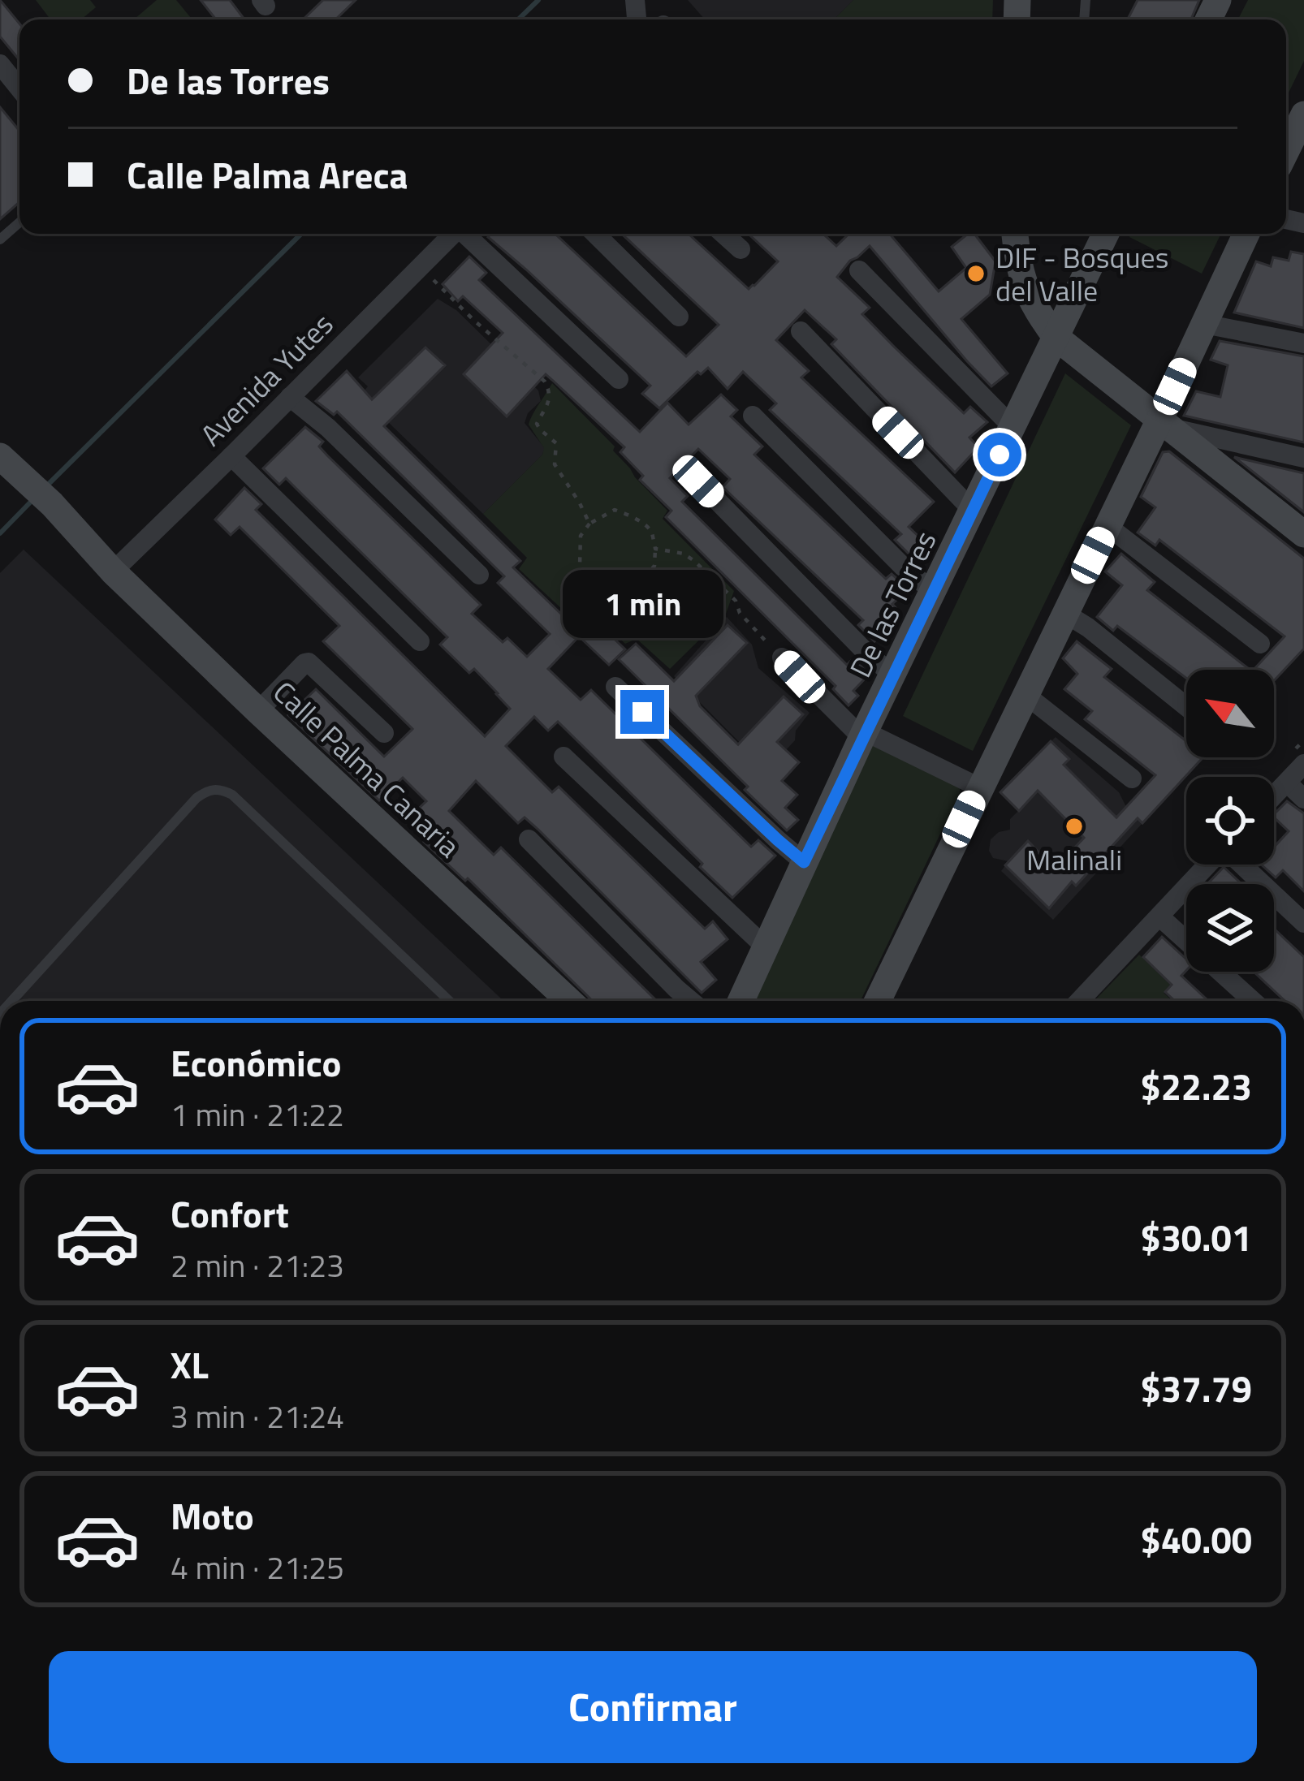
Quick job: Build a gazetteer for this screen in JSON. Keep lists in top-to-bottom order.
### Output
{
  "streets": {
    "main road": ["De las Torres", "Calle Palma Canaria"],
    "street": ["Avenida Yutes"]
  },
  "crossings": [
    ["Avenida Yutes", "Calle Palma Canaria"]
  ],
  "places": ["DIF - Bosques del Valle", "Malinali"],
  "north": "top left",
  "page": {
    "banner": ["De las Torres", "Calle Palma Areca"],
    "bubble": "1 min",
    "list": [
      {
        "name": "Económico",
        "note": "1 min · 21:22",
        "value": "$22.23"
      },
      {
        "name": "Confort",
        "note": "2 min · 21:23",
        "value": "$30.01"
      },
      {
        "name": "XL",
        "note": "3 min · 21:24",
        "value": "$37.79"
      },
      {
        "name": "Moto",
        "note": "4 min · 21:25",
        "value": "$40.00"
      }
    ],
    "buttons": "Confirmar"
  }
}
